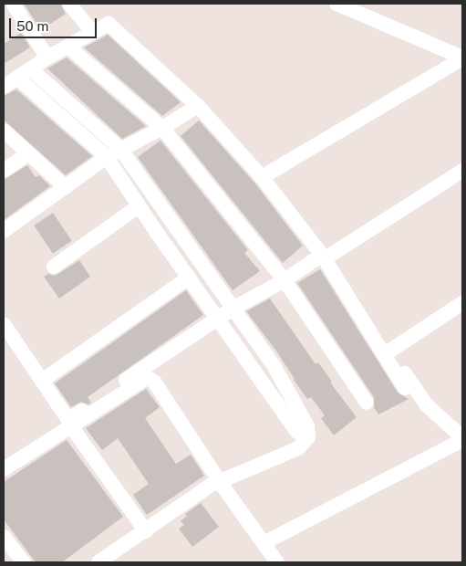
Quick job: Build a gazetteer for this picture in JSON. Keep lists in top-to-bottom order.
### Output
{
  "scale_bar": "50 m"
}
